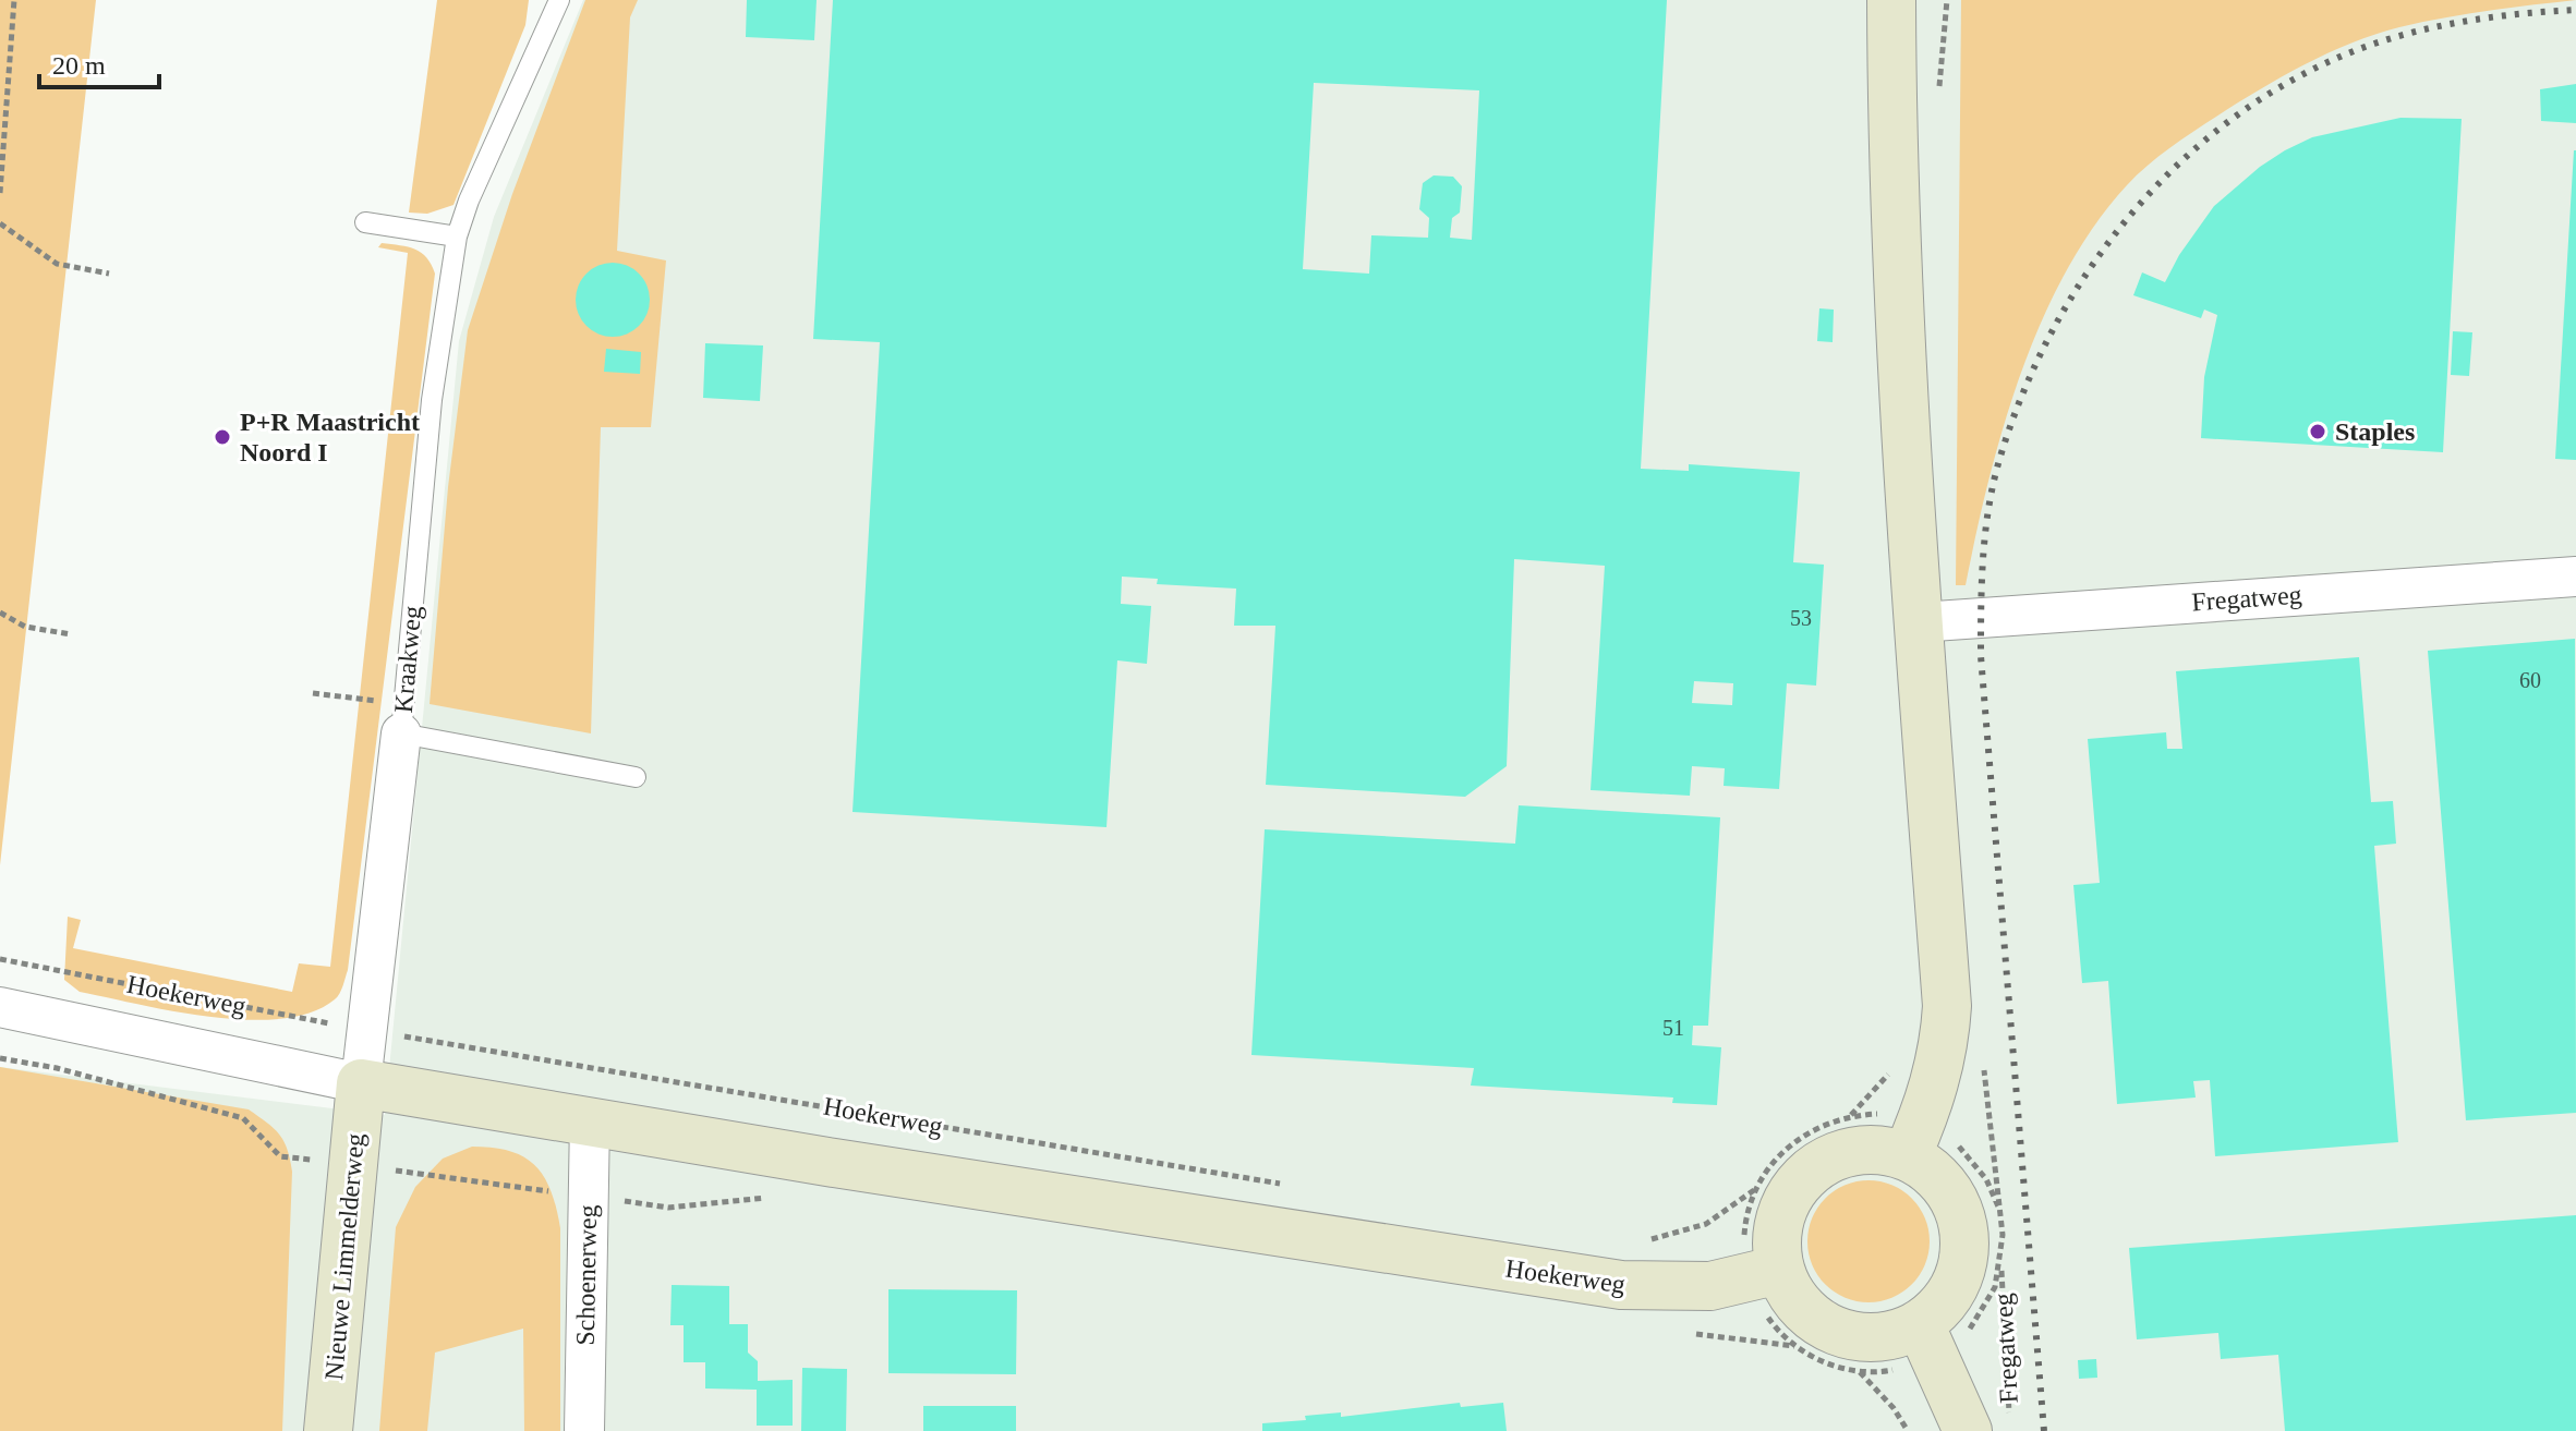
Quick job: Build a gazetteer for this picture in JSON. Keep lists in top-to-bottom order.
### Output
{
  "streets": {
    "street": [
      "Fregatweg",
      "Kraakweg",
      "Hoekerweg",
      "Nieuwe Limmelderweg",
      "Schoenerweg"
    ]
  },
  "crossings": [
    ["Fregatweg", "Hoekerweg"],
    ["Kraakweg", "Hoekerweg"],
    ["Kraakweg", "Nieuwe Limmelderweg"],
    ["Hoekerweg", "Nieuwe Limmelderweg"],
    ["Hoekerweg", "Schoenerweg"]
  ],
  "places": ["Staples", "P+R Maastricht Noord I"],
  "house_numbers": ["53", "60", "51"],
  "scale_bar": "20 m"
}
